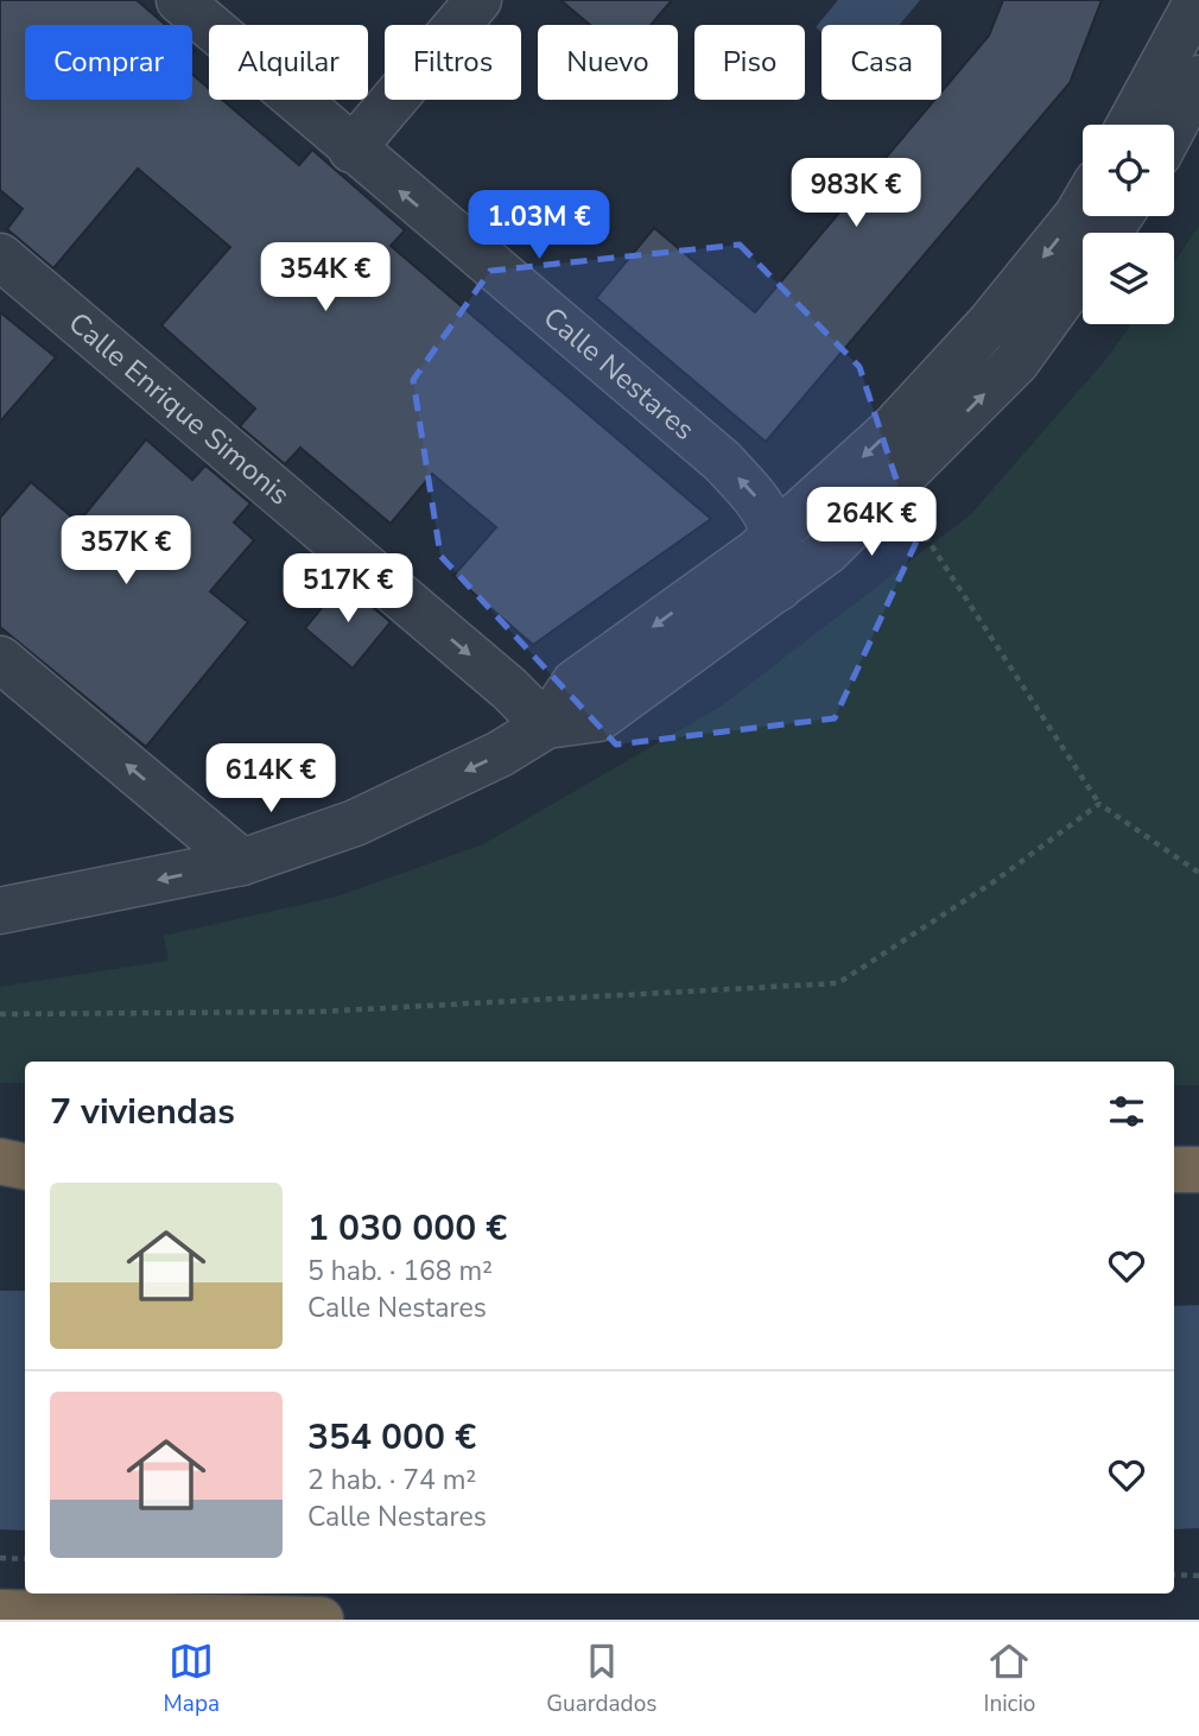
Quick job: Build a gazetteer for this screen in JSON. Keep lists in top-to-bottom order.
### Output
{
  "streets": {
    "street": ["Calle Nestares", "Calle Enrique Simonis"]
  },
  "one_way": ["Calle Nestares"],
  "page": {
    "chip": [
      "Comprar",
      "Alquilar",
      "Filtros",
      "Nuevo",
      "Piso",
      "Casa"
    ],
    "price": [
      "983K €",
      "1.03M €",
      "354K €",
      "264K €",
      "357K €",
      "517K €",
      "614K €"
    ],
    "heading": "7 viviendas",
    "list": [
      {
        "name": "1 030 000 €",
        "note": "5 hab. · 168 m² · Calle Nestares"
      },
      {
        "name": "354 000 €",
        "note": "2 hab. · 74 m² · Calle Nestares"
      }
    ],
    "tabs": ["Mapa", "Guardados", "Inicio"]
  }
}
